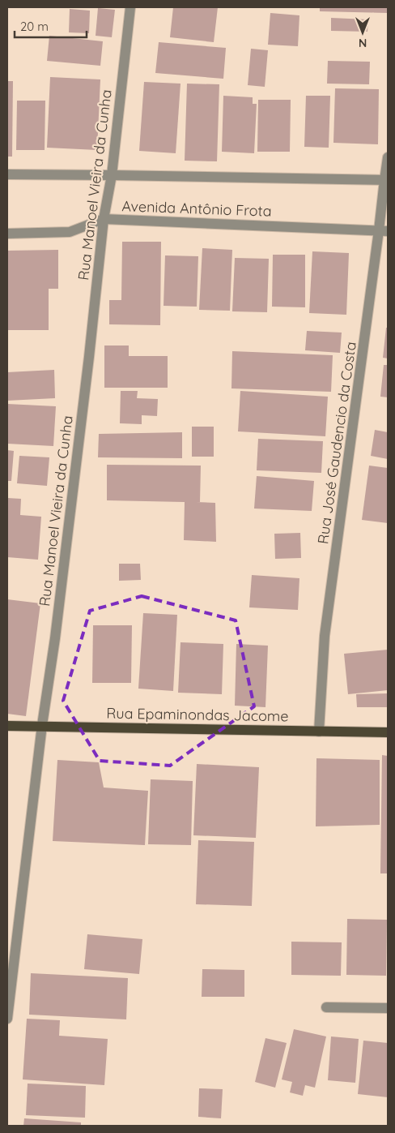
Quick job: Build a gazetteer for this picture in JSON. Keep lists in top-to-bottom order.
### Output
{
  "streets": {
    "main road": ["Rua Epaminondas Jacome"],
    "street": ["Rua Manoel Vieira da Cunha", "Avenida Antônio Frota", "Rua José Gaudencio da Costa"]
  },
  "crossings": [
    ["Rua Manoel Vieira da Cunha", "Avenida Antônio Frota"],
    ["Rua Manoel Vieira da Cunha", "Rua Epaminondas Jacome"],
    ["Avenida Antônio Frota", "Rua José Gaudencio da Costa"],
    ["Rua José Gaudencio da Costa", "Rua Epaminondas Jacome"]
  ],
  "scale_bar": "20 m",
  "north": "bottom"
}
